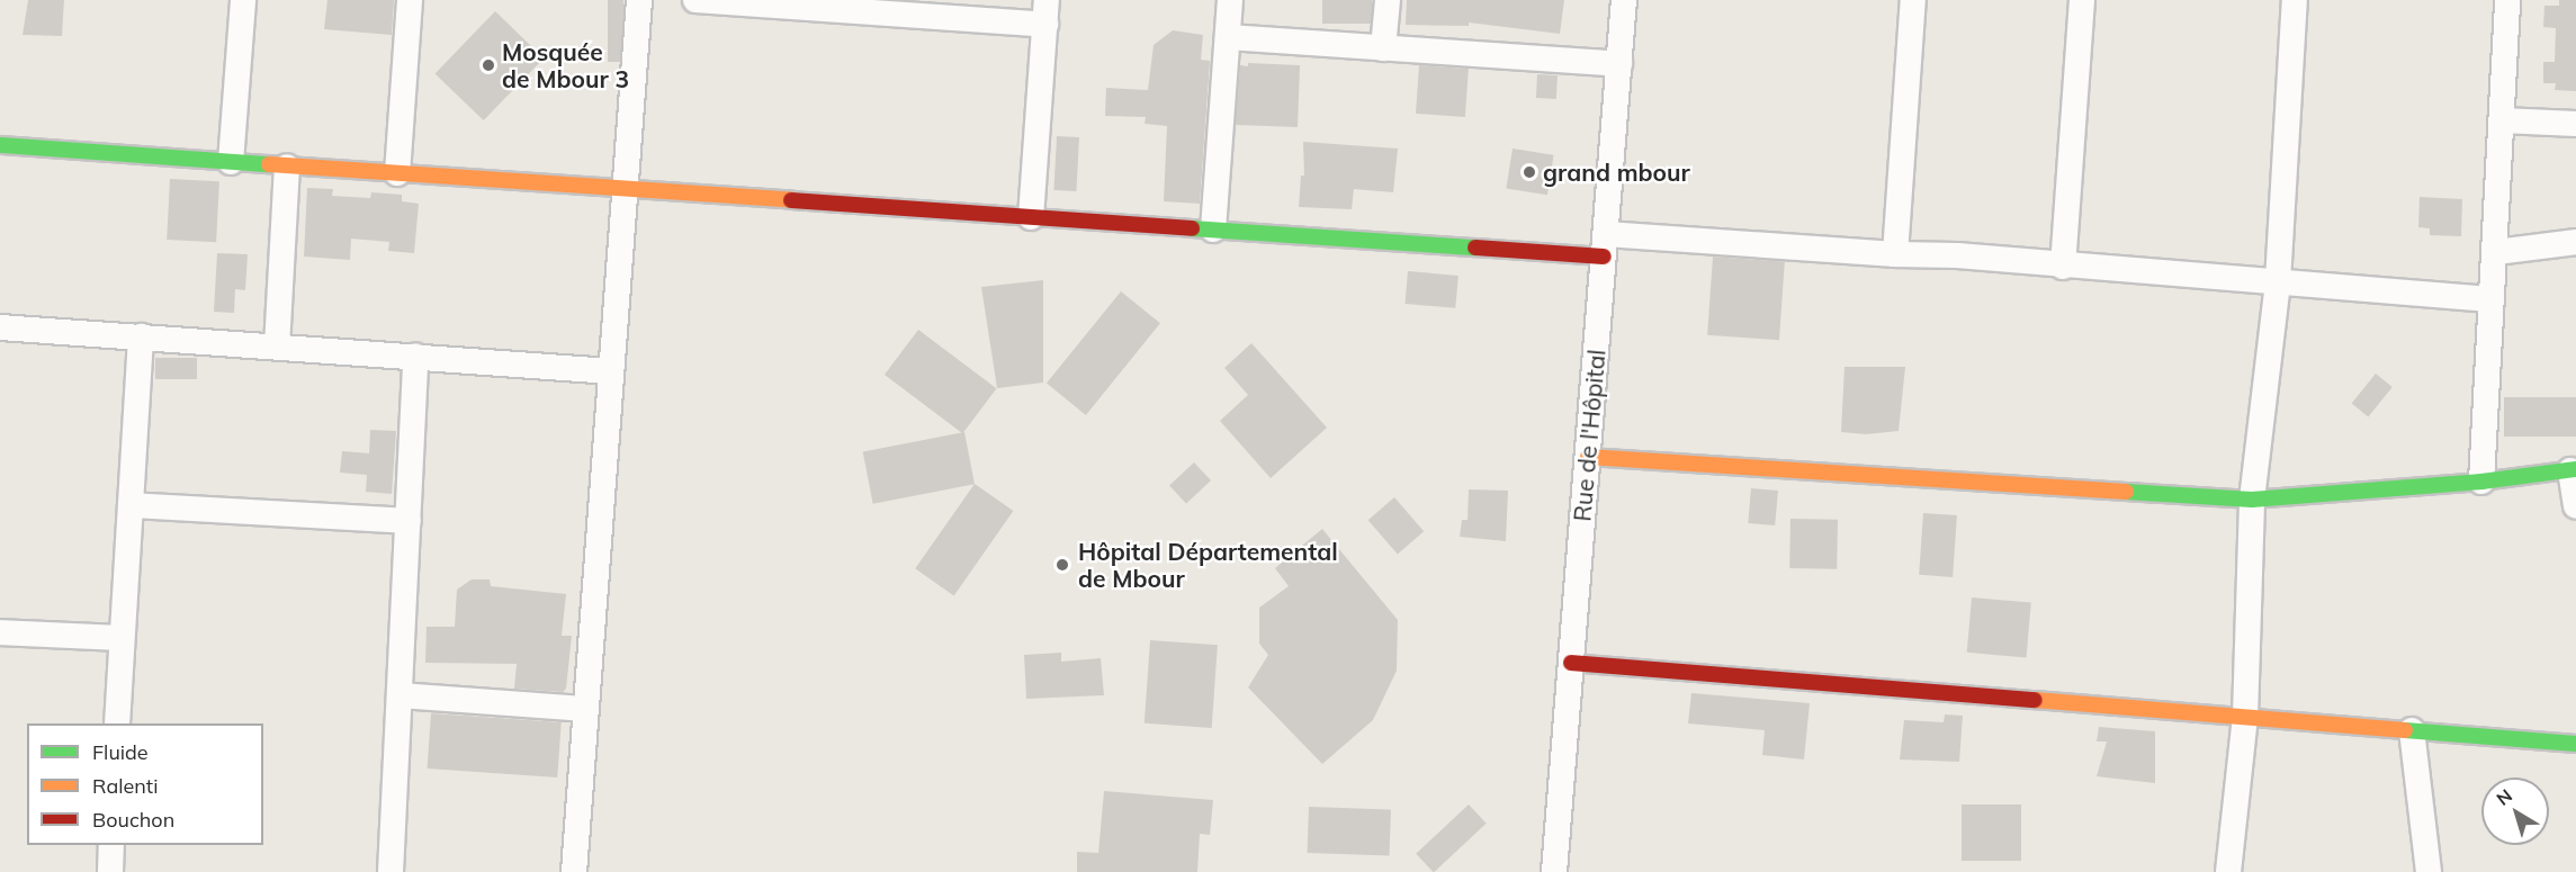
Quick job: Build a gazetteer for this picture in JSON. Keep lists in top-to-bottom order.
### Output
{
  "streets": {
    "street": ["Rue de l'Hôpital"]
  },
  "places": ["Mosquée de Mbour 3", "grand mbour", "Hôpital Départemental de Mbour"],
  "legend": ["Fluide", "Ralenti", "Bouchon"],
  "north": "top left"
}
